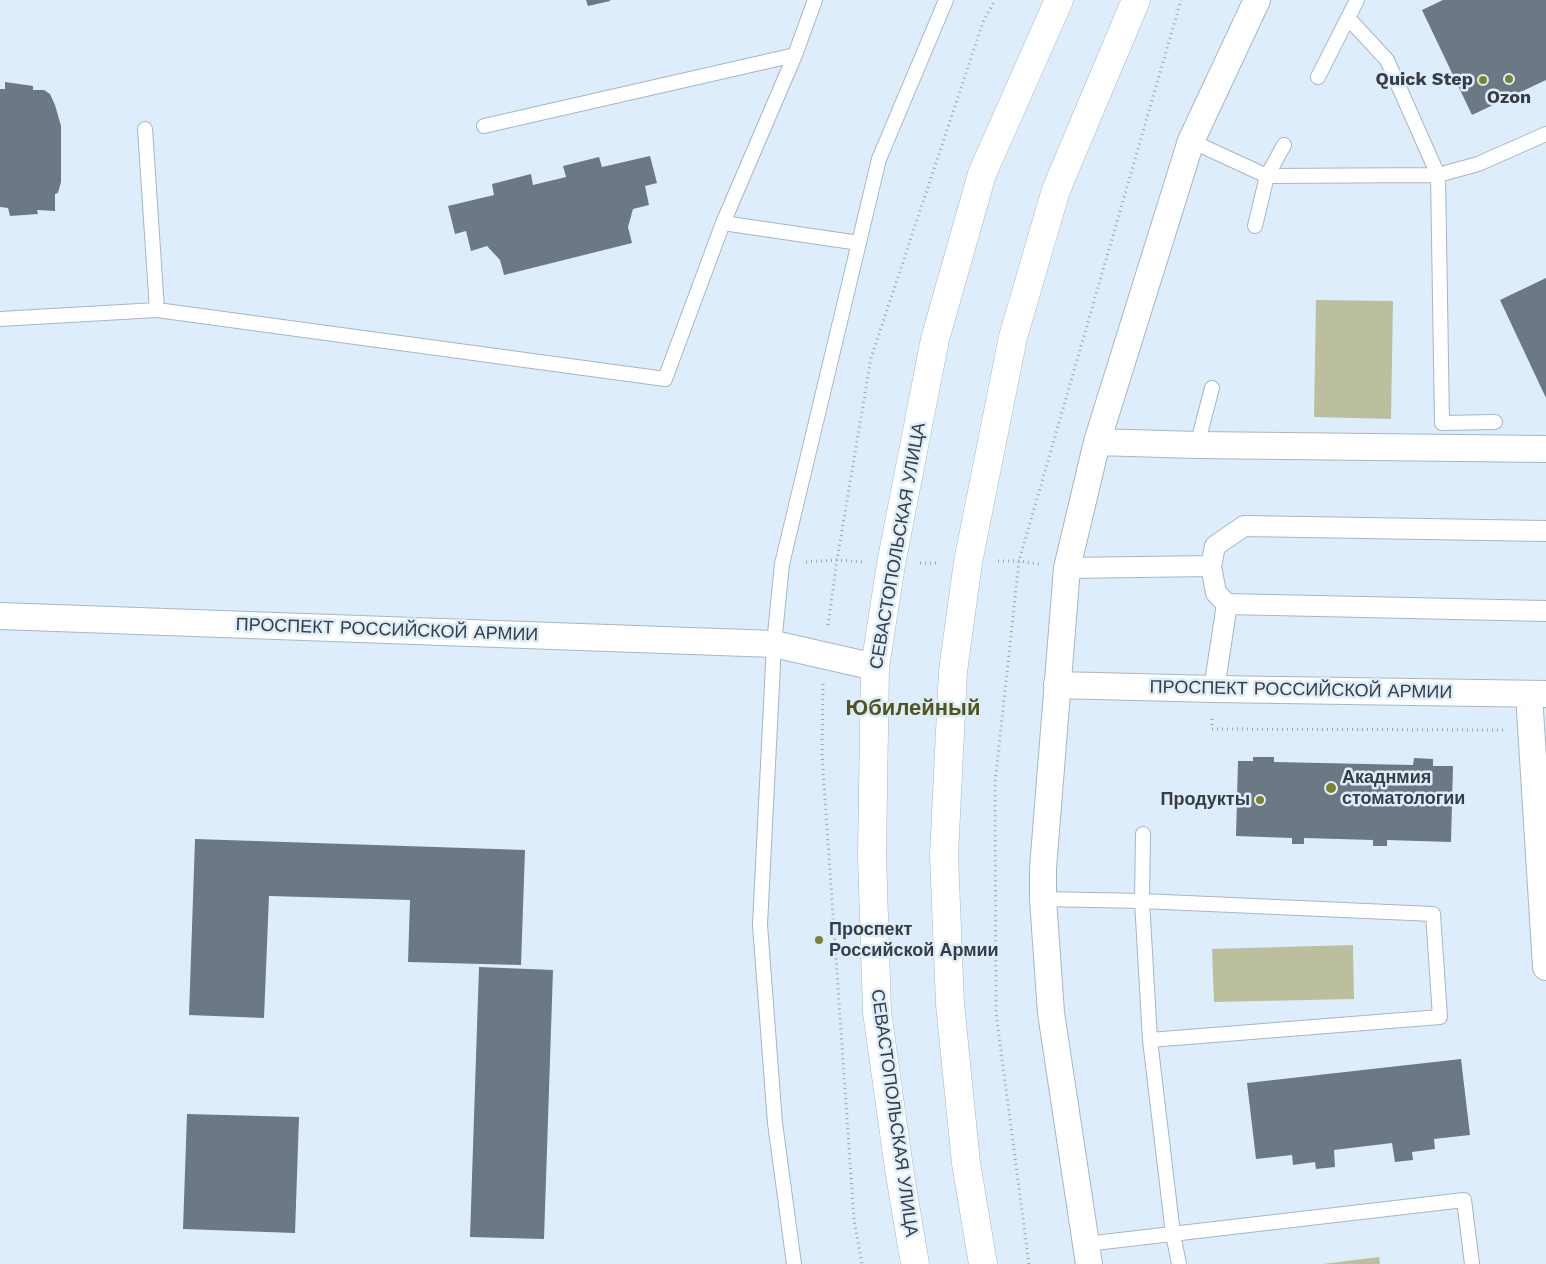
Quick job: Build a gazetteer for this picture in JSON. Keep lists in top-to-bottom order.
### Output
{
  "streets": {
    "main road": ["СЕВАСТОПОЛЬСКАЯ УЛИЦА"],
    "street": ["ПРОСПЕКТ РОССИЙСКОЙ АРМИИ"]
  },
  "crossings": [
    ["СЕВАСТОПОЛЬСКАЯ УЛИЦА", "ПРОСПЕКТ РОССИЙСКОЙ АРМИИ"]
  ],
  "districts": ["Юбилейный"],
  "places": [
    "Ozon",
    "Quick Step",
    "Акаднмия стоматологии",
    "Продукты",
    "Проспект Российской Армии"
  ]
}
